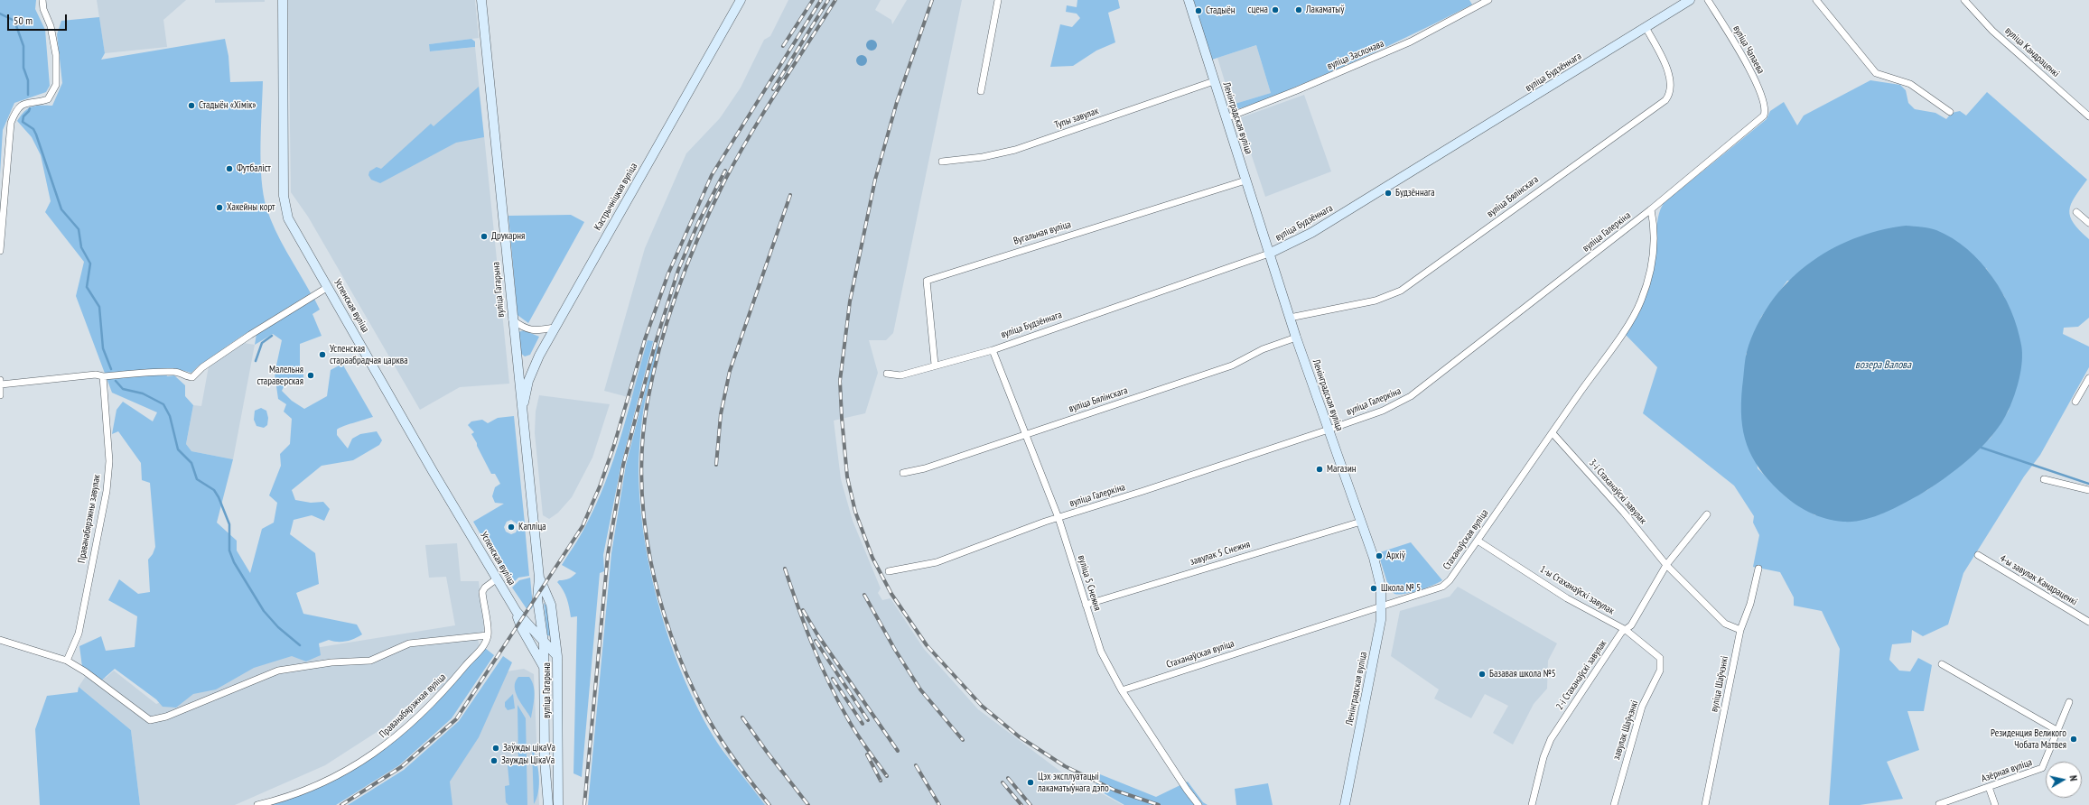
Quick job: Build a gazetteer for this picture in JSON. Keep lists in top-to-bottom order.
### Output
{
  "streets": {
    "main road": [
      "вуліца Будзённага",
      "Ленінградская вуліца",
      "Кастрычніцкая вуліца",
      "вуліца Гагарына",
      "Успенская вуліца"
    ],
    "street": [
      "вуліца Чапаева",
      "вуліца Кандраценкі",
      "вуліца Заслонава",
      "Тупы завулак",
      "вуліца Бялінскага",
      "вуліца Галеркіна",
      "Вугальная вуліца",
      "3-і Стаханаўскі завулак",
      "Праванабярэжны завулак",
      "Стаханаўская вуліца",
      "завулак 5 Снежня",
      "4-ы завулак Кандраценкі",
      "вуліца 5 Снежня",
      "1-ы Стаханаўскі завулак",
      "2-і Стаханаўскі завулак",
      "вуліца Шаўчэнкі",
      "Праванабярэжная вуліца",
      "завулак Шаўчэнкі",
      "Азёрная вуліца"
    ]
  },
  "crossings": [
    ["вуліца Чапаева", "вуліца Галеркіна"],
    ["вуліца Заслонава", "Ленінградская вуліца"],
    ["вуліца Будзённага", "Ленінградская вуліца"],
    ["вуліца Будзённага", "вуліца Бялінскага"],
    ["вуліца Будзённага", "Вугальная вуліца"],
    ["вуліца Будзённага", "вуліца 5 Снежня"],
    ["Тупы завулак", "Ленінградская вуліца"],
    ["Ленінградская вуліца", "вуліца Бялінскага"],
    ["Ленінградская вуліца", "вуліца Галеркіна"],
    ["Ленінградская вуліца", "Вугальная вуліца"],
    ["Ленінградская вуліца", "Стаханаўская вуліца"],
    ["Ленінградская вуліца", "завулак 5 Снежня"],
    ["Кастрычніцкая вуліца", "вуліца Гагарына"],
    ["вуліца Бялінскага", "вуліца 5 Снежня"],
    ["вуліца Галеркіна", "Стаханаўская вуліца"],
    ["вуліца Галеркіна", "вуліца 5 Снежня"],
    ["вуліца Гагарына", "Успенская вуліца"],
    ["3-і Стаханаўскі завулак", "Стаханаўская вуліца"],
    ["3-і Стаханаўскі завулак", "2-і Стаханаўскі завулак"],
    ["3-і Стаханаўскі завулак", "вуліца Шаўчэнкі"],
    ["Стаханаўская вуліца", "вуліца 5 Снежня"],
    ["Стаханаўская вуліца", "1-ы Стаханаўскі завулак"],
    ["завулак 5 Снежня", "вуліца 5 Снежня"],
    ["1-ы Стаханаўскі завулак", "2-і Стаханаўскі завулак"],
    ["1-ы Стаханаўскі завулак", "завулак Шаўчэнкі"]
  ],
  "water": ["возера Валова"],
  "places": [
    "сцена",
    "Лакаматыў",
    "Стадыён",
    "Стадыён «Хімік»",
    "Футбаліст",
    "Будзённага",
    "Хакейны корт",
    "Друкарня",
    "Успенская стараабрадчая царква",
    "Малельня стараверская",
    "Магазин",
    "Капліца",
    "Архіў",
    "Школа № 5",
    "Базавая школа №5",
    "Резиденция Великого Чобата Матвея",
    "Заўжды цікаVа",
    "Заужды ЦікаVа",
    "Цэх эксплуатацыі лакаматыўнага дэпо"
  ],
  "scale_bar": "50 m",
  "north": "right"
}
